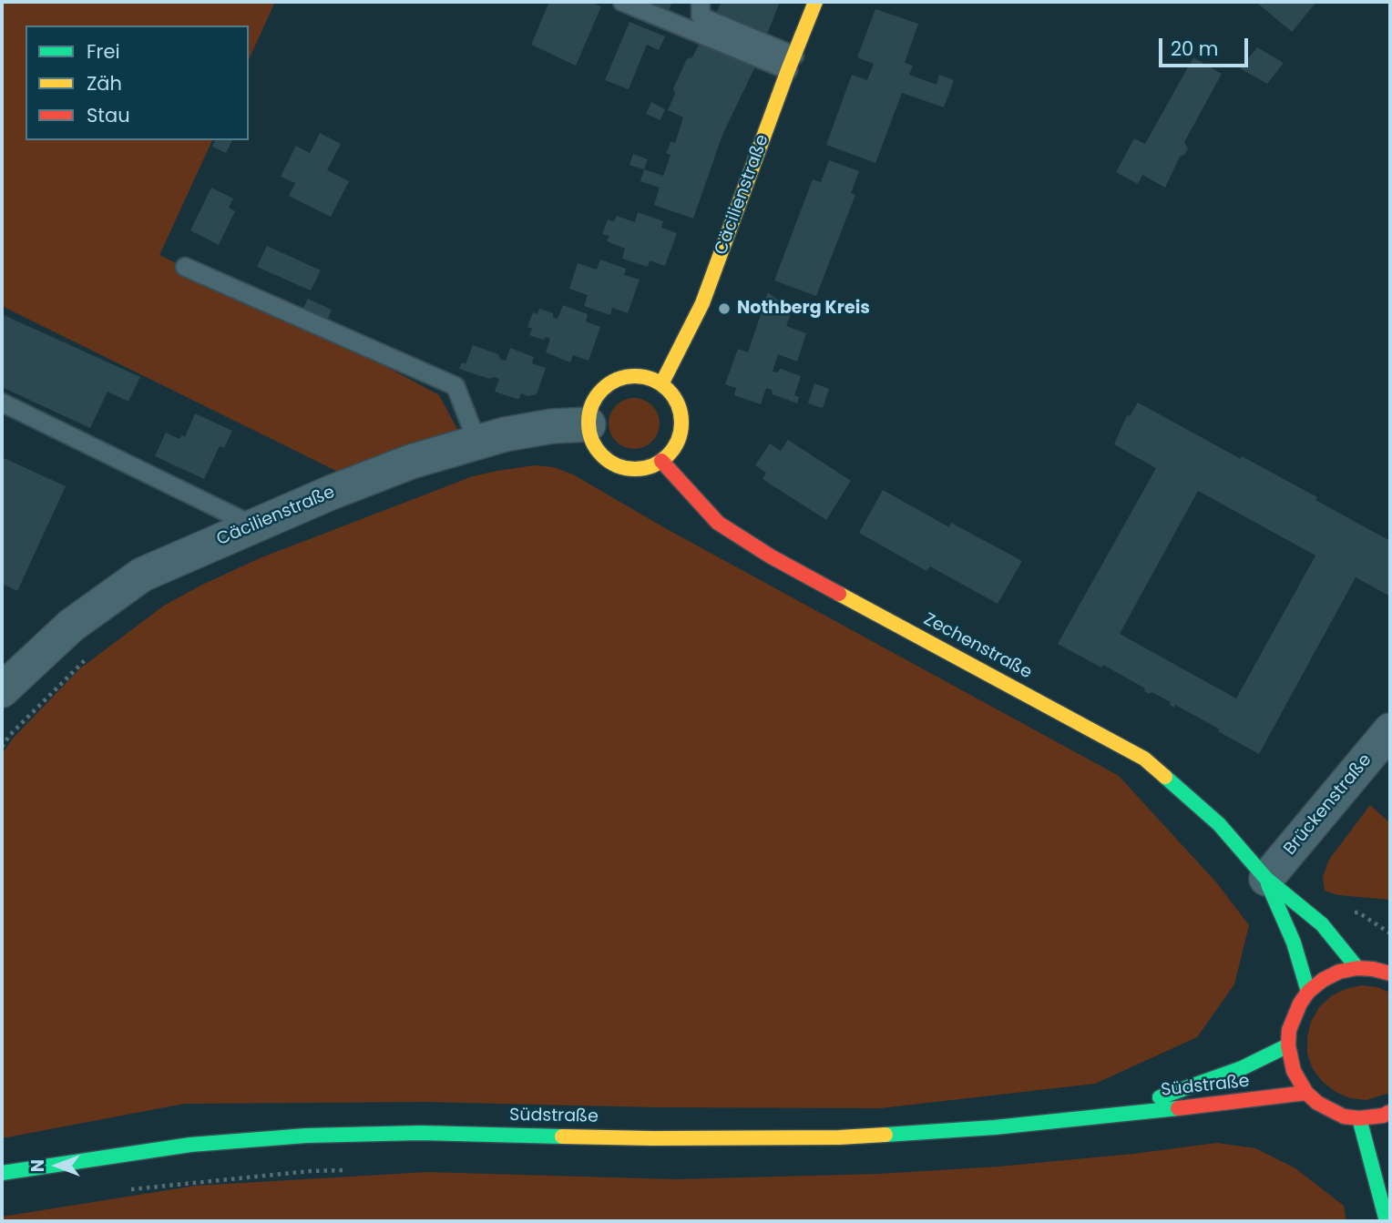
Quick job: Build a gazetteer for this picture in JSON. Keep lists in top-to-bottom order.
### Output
{
  "streets": {
    "main road": ["Cäcilienstraße", "Zechenstraße", "Südstraße"],
    "street": ["Brückenstraße"]
  },
  "crossings": [
    ["Cäcilienstraße", "Zechenstraße"],
    ["Zechenstraße", "Brückenstraße"]
  ],
  "places": ["Nothberg Kreis"],
  "legend": ["Frei", "Zäh", "Stau"],
  "scale_bar": "20 m",
  "north": "left"
}
